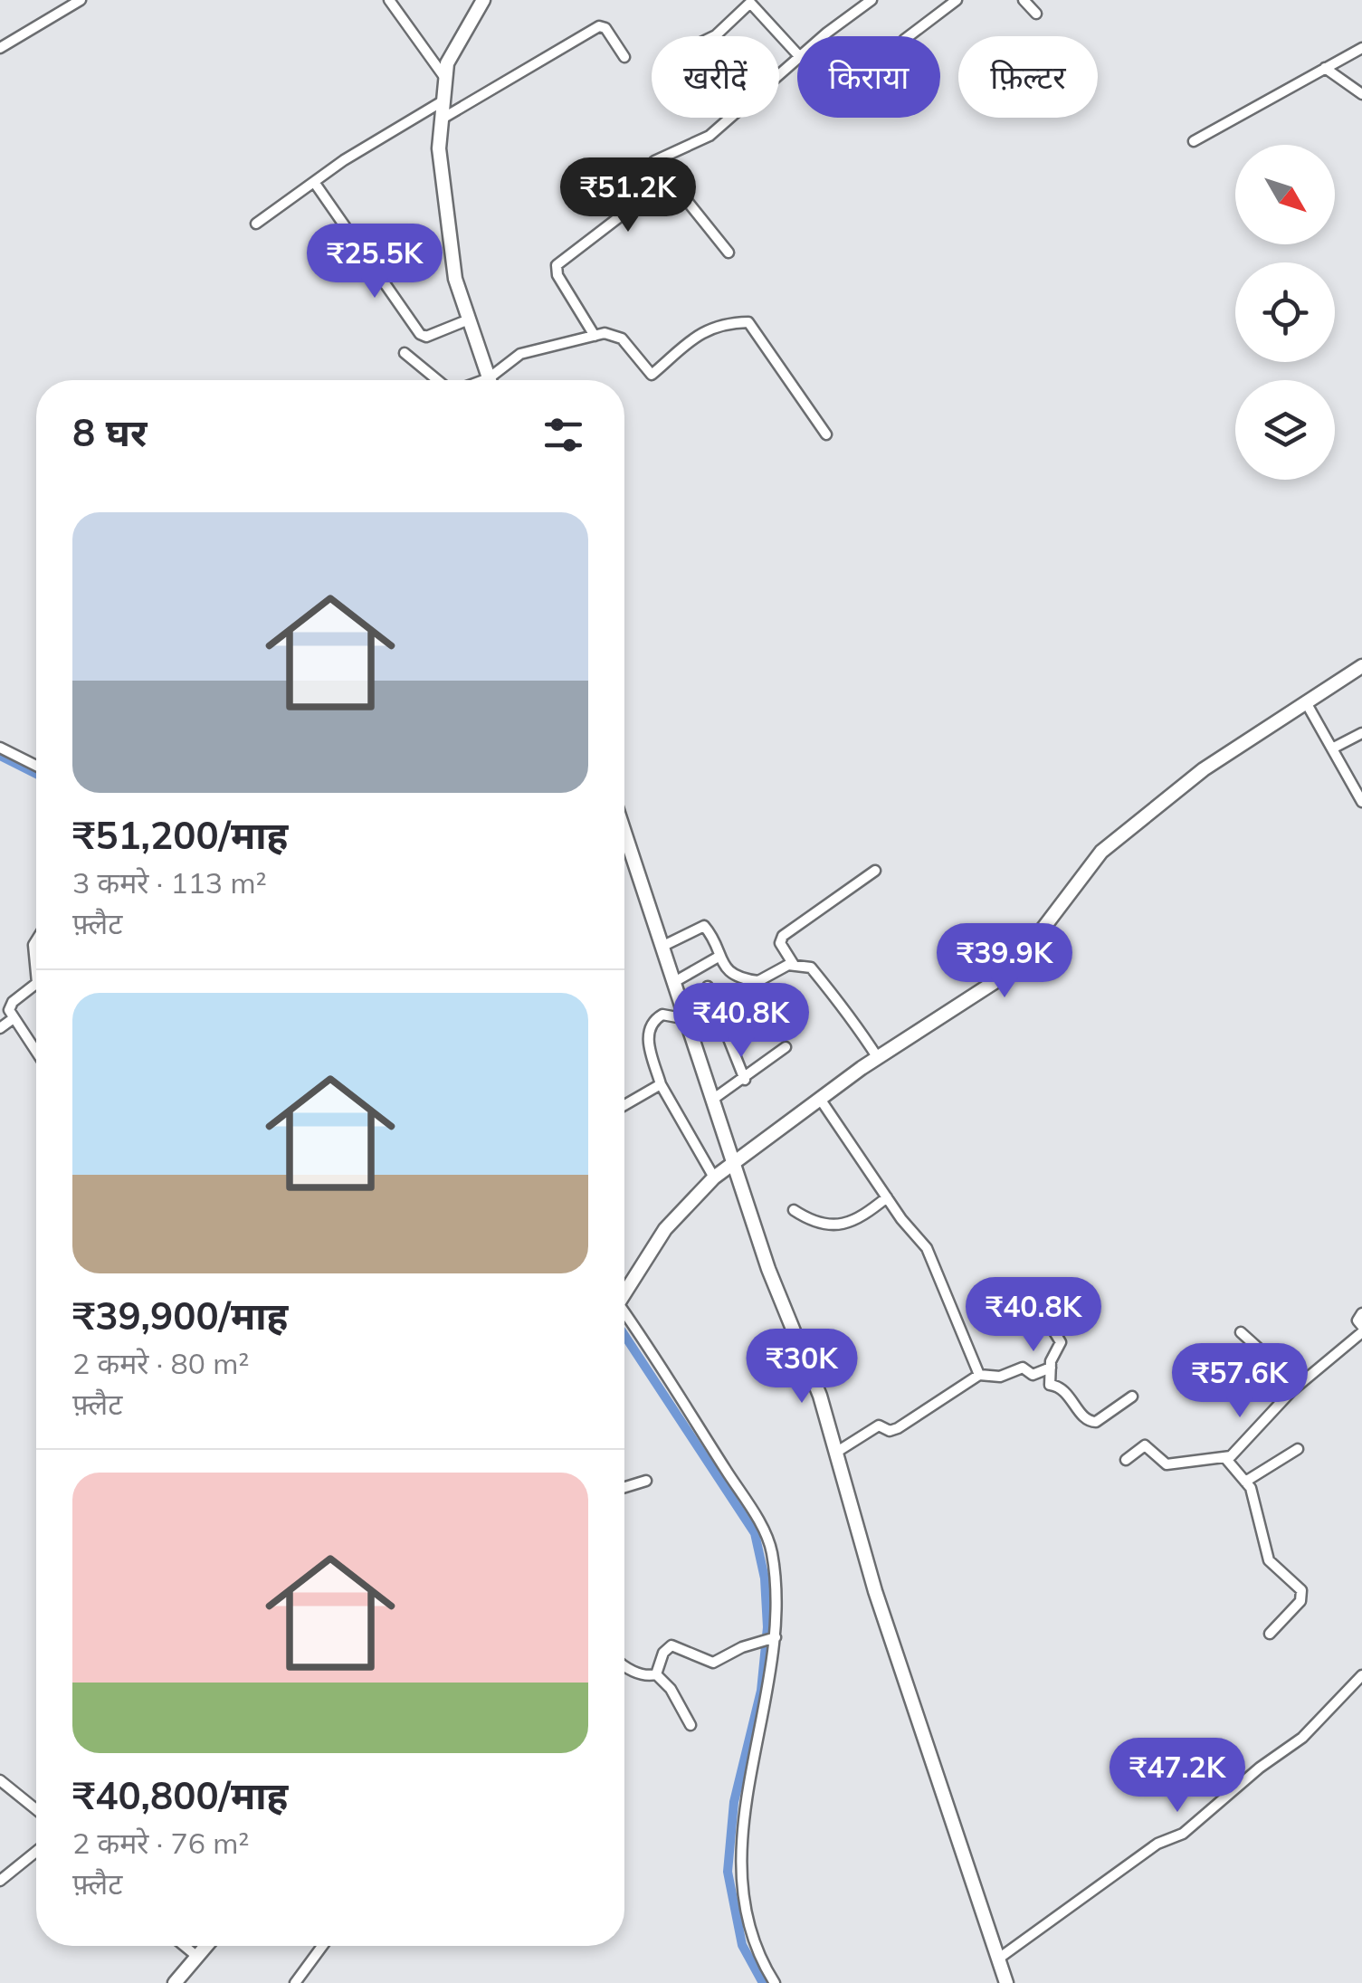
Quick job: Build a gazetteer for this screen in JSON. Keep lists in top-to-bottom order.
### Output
{
  "north": "bottom right",
  "page": {
    "chip": ["खरीदें", "किराया", "फ़िल्टर"],
    "price": [
      "₹51.2K",
      "₹25.5K",
      "₹39.9K",
      "₹40.8K",
      "₹40.8K",
      "₹30K",
      "₹57.6K",
      "₹47.2K"
    ],
    "heading": "8 घर",
    "list": [
      {
        "name": "₹51,200/माह",
        "note": "3 कमरे · 113 m² · फ़्लैट"
      },
      {
        "name": "₹39,900/माह",
        "note": "2 कमरे · 80 m² · फ़्लैट"
      },
      {
        "name": "₹40,800/माह",
        "note": "2 कमरे · 76 m² · फ़्लैट"
      }
    ]
  }
}
